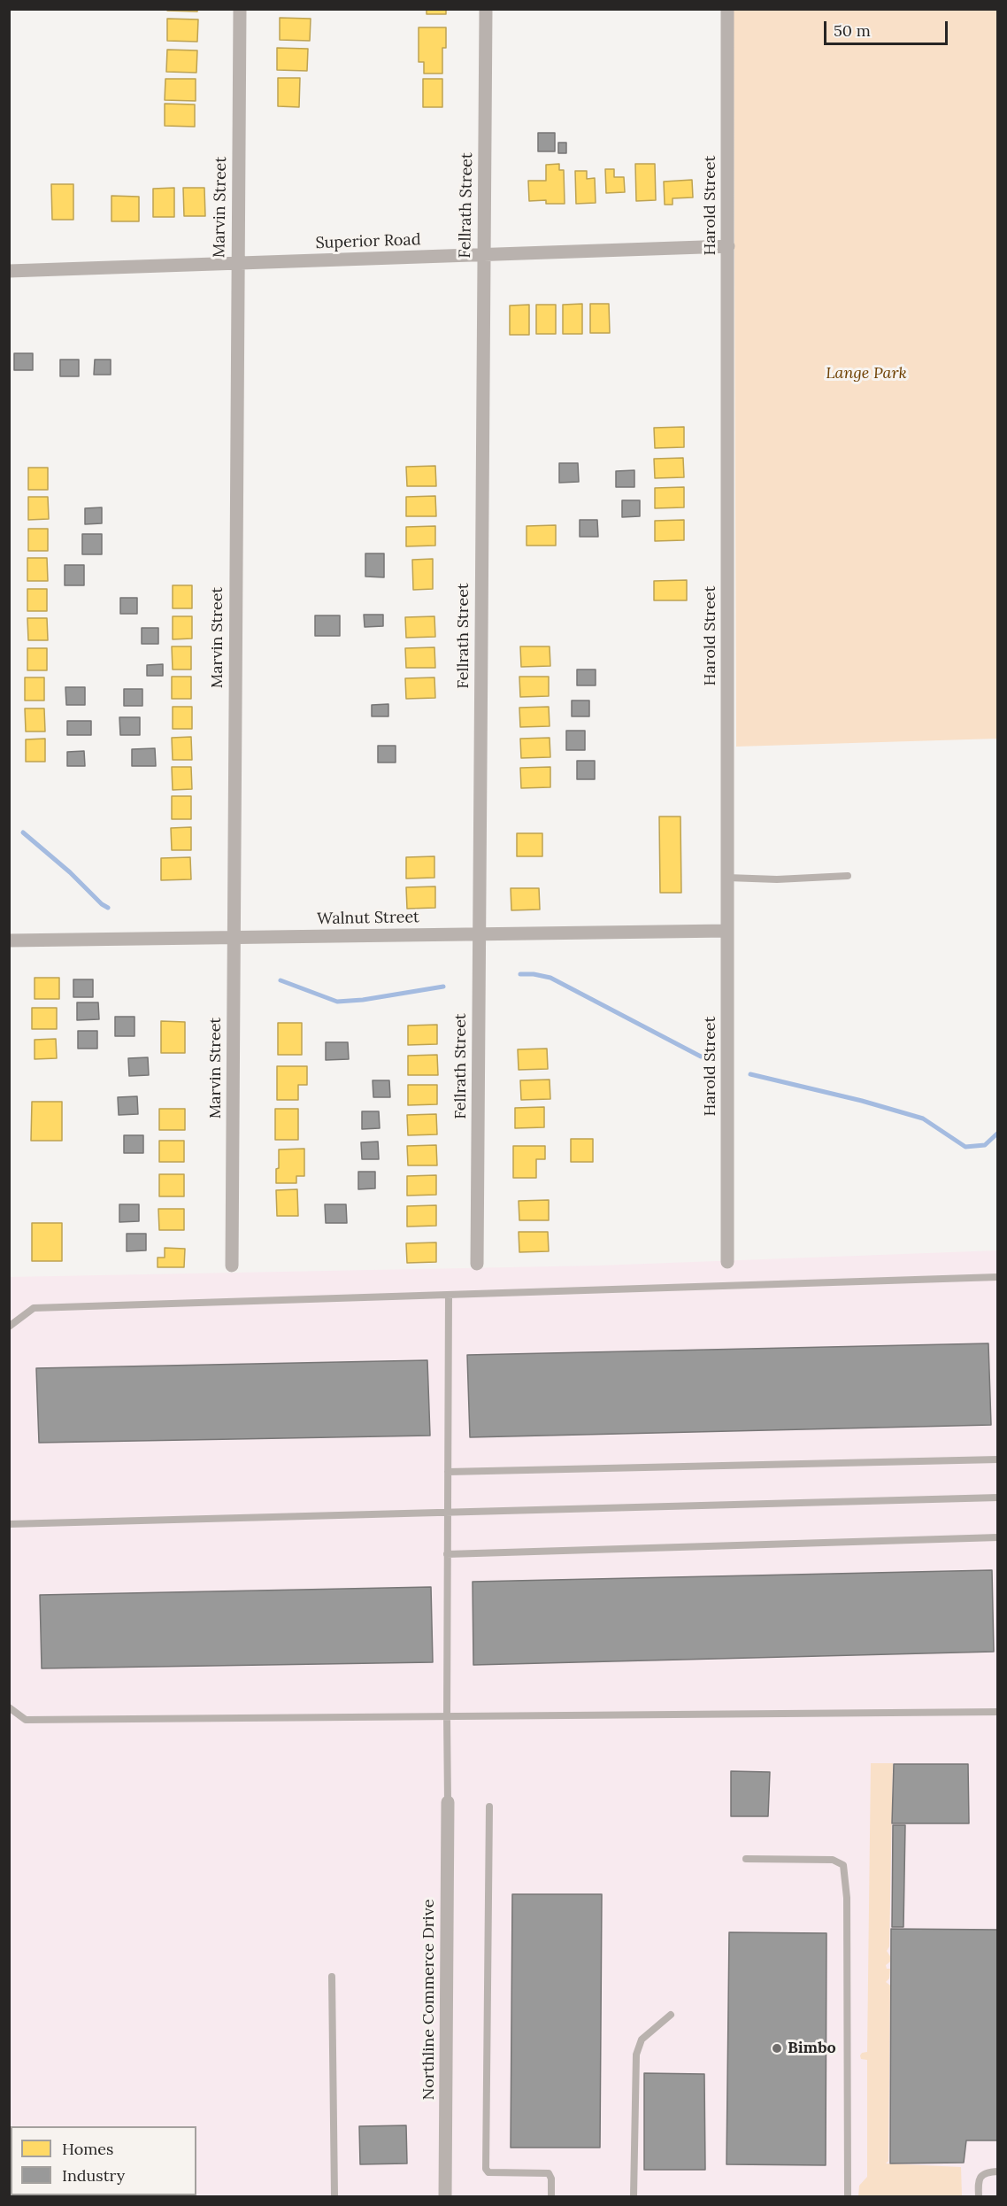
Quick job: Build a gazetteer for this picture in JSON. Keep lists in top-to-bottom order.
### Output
{
  "streets": {
    "street": [
      "Fellrath Street",
      "Harold Street",
      "Marvin Street",
      "Superior Road",
      "Walnut Street",
      "Northline Commerce Drive"
    ]
  },
  "crossings": [
    ["Fellrath Street", "Superior Road"],
    ["Fellrath Street", "Walnut Street"],
    ["Harold Street", "Superior Road"],
    ["Harold Street", "Walnut Street"],
    ["Marvin Street", "Superior Road"],
    ["Marvin Street", "Walnut Street"]
  ],
  "parks": ["Lange Park"],
  "places": ["Bimbo"],
  "legend": ["Homes", "Industry"],
  "scale_bar": "50 m"
}
